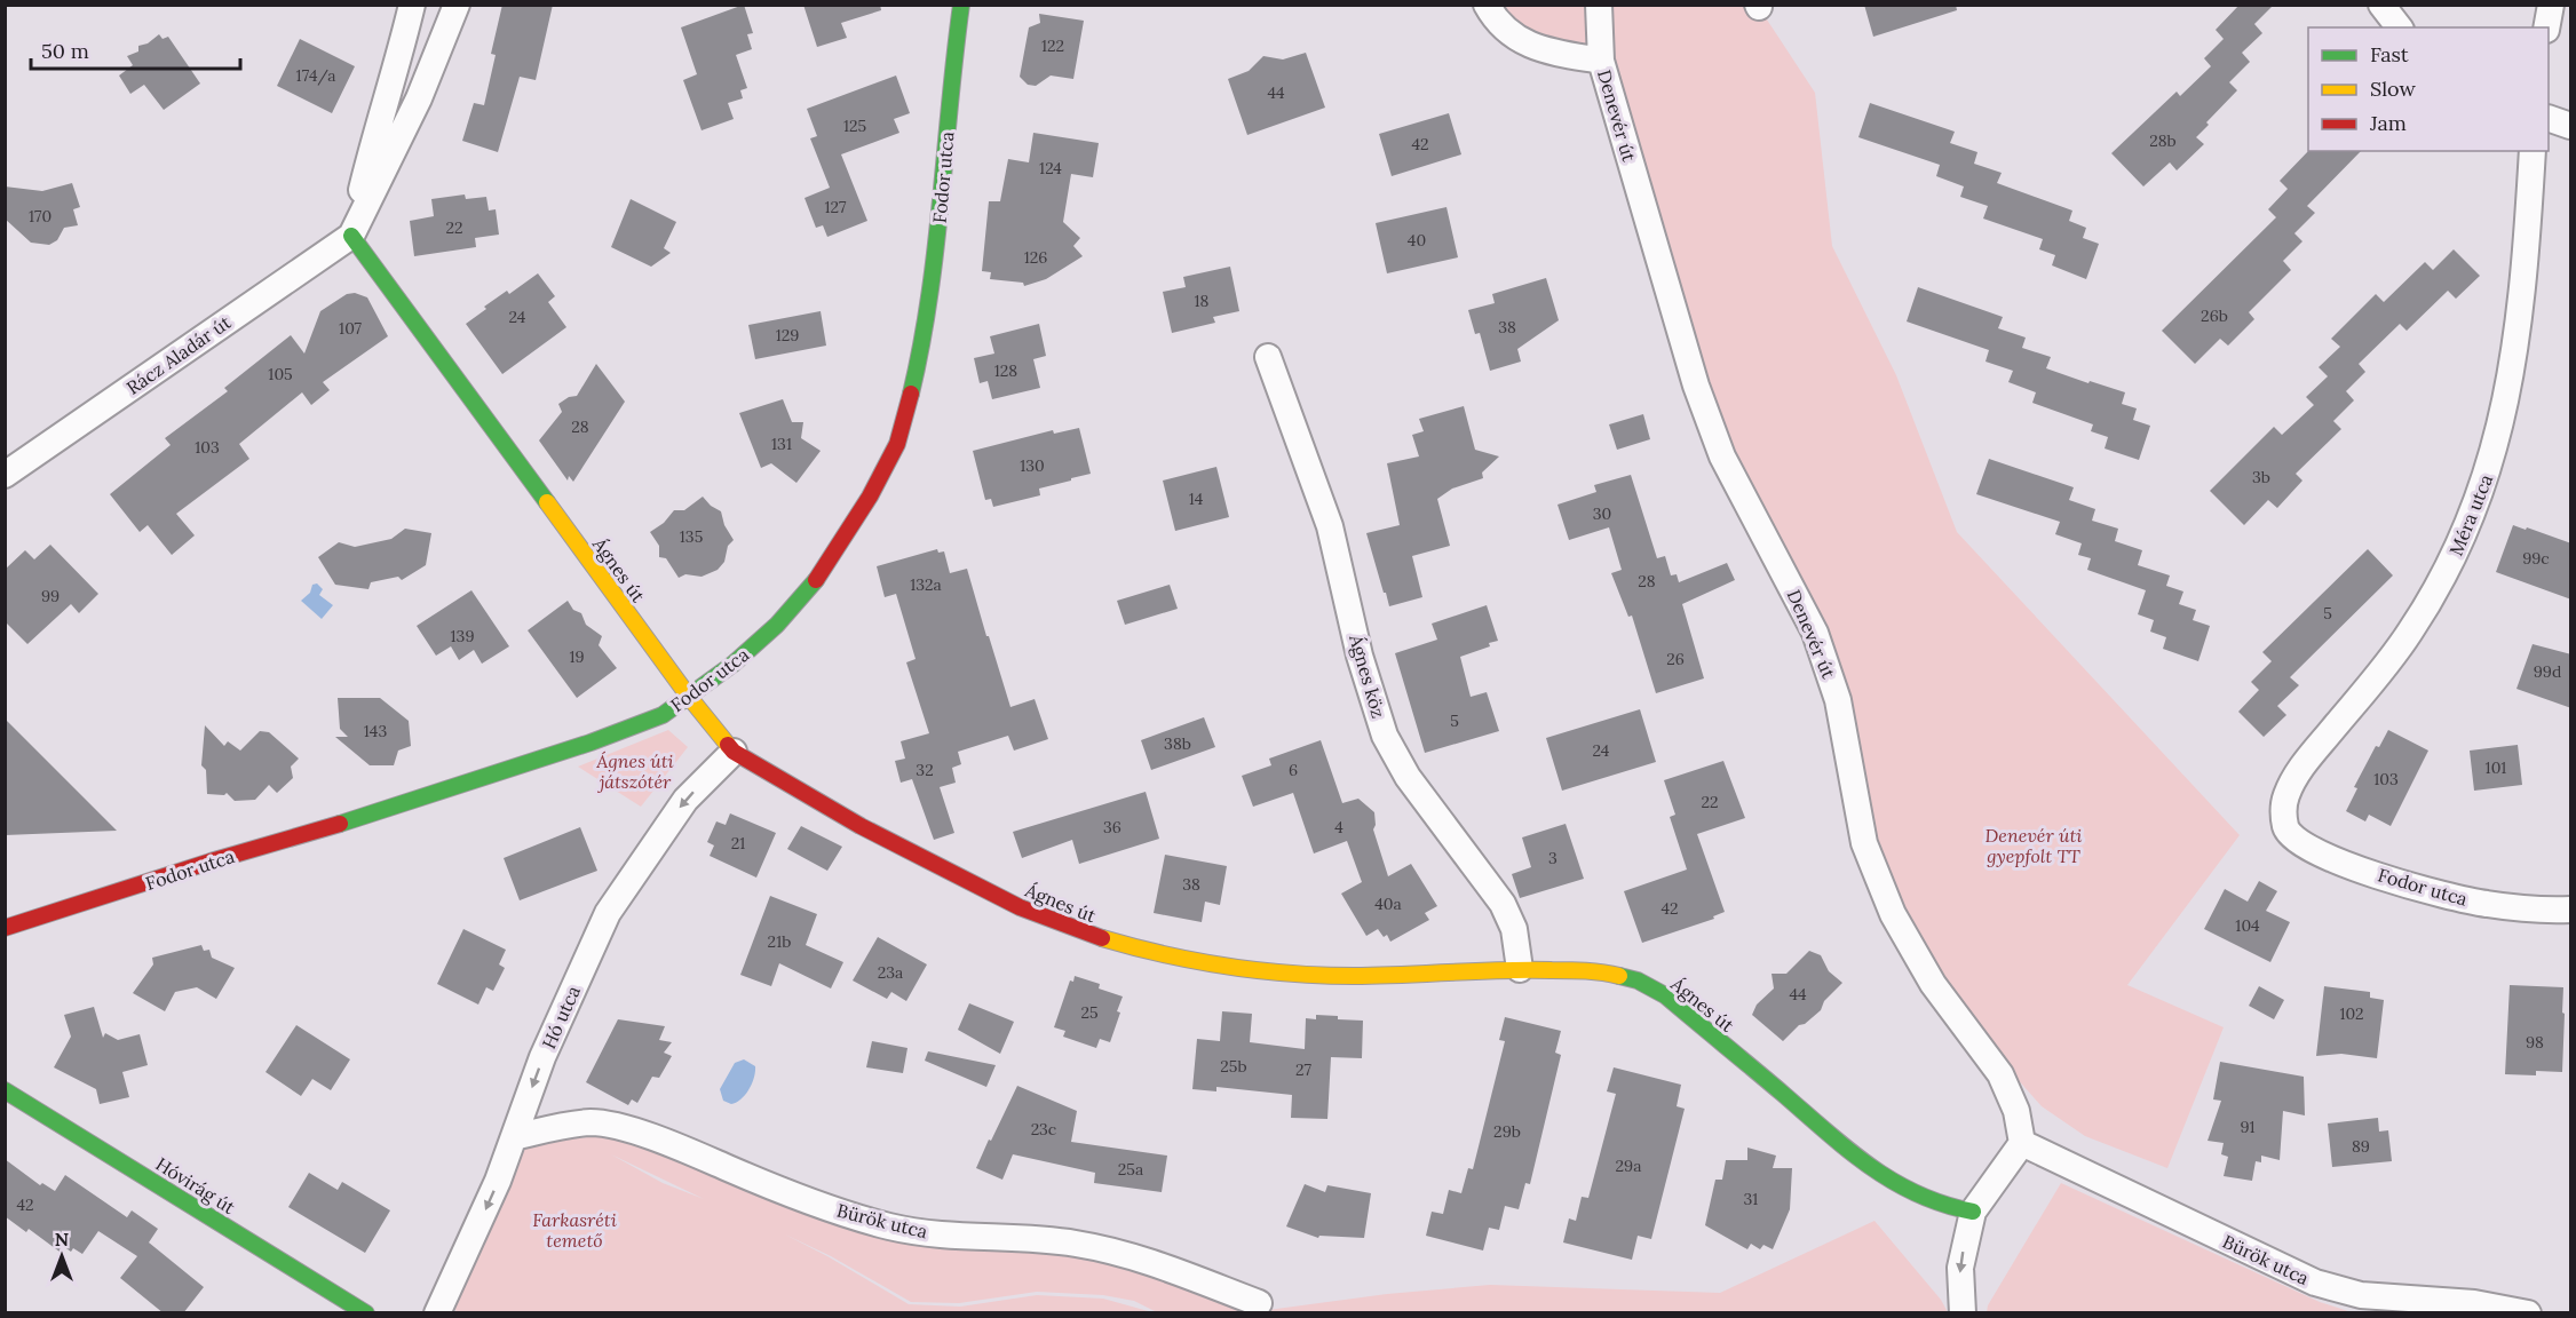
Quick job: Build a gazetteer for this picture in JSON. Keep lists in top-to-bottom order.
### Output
{
  "streets": {
    "street": [
      "Denevér út",
      "Fodor utca",
      "Rácz Aladár út",
      "Méra utca",
      "Ágnes út",
      "Ágnes köz",
      "Hó utca",
      "Hóvirág út",
      "Bürök utca"
    ]
  },
  "crossings": [
    ["Denevér út", "Bürök utca"],
    ["Fodor utca", "Méra utca"],
    ["Fodor utca", "Ágnes út"],
    ["Rácz Aladár út", "Ágnes út"],
    ["Ágnes út", "Ágnes köz"],
    ["Ágnes út", "Hó utca"],
    ["Hó utca", "Bürök utca"]
  ],
  "one_way": ["Hó utca"],
  "parks": ["Ágnes úti játszótér", "Denevér úti gyepfolt TT", "Farkasréti temető"],
  "house_numbers": [
    "122",
    "174/a",
    "44",
    "125",
    "28b",
    "42",
    "124",
    "127",
    "170",
    "22",
    "40",
    "126",
    "18",
    "26b",
    "24",
    "38",
    "107",
    "129",
    "128",
    "105",
    "28",
    "131",
    "103",
    "130",
    "3b",
    "14",
    "30",
    "135",
    "99c",
    "28",
    "132a",
    "99",
    "5",
    "139",
    "19",
    "26",
    "99d",
    "5",
    "143",
    "38b",
    "24",
    "101",
    "32",
    "6",
    "103",
    "22",
    "36",
    "4",
    "21",
    "3",
    "38",
    "40a",
    "42",
    "104",
    "21b",
    "23a",
    "44",
    "25",
    "102",
    "98",
    "25b",
    "27",
    "91",
    "23c",
    "29b",
    "89",
    "29a",
    "25a",
    "31",
    "42"
  ],
  "legend": ["Fast", "Slow", "Jam"],
  "scale_bar": "50 m",
  "north": "top"
}
